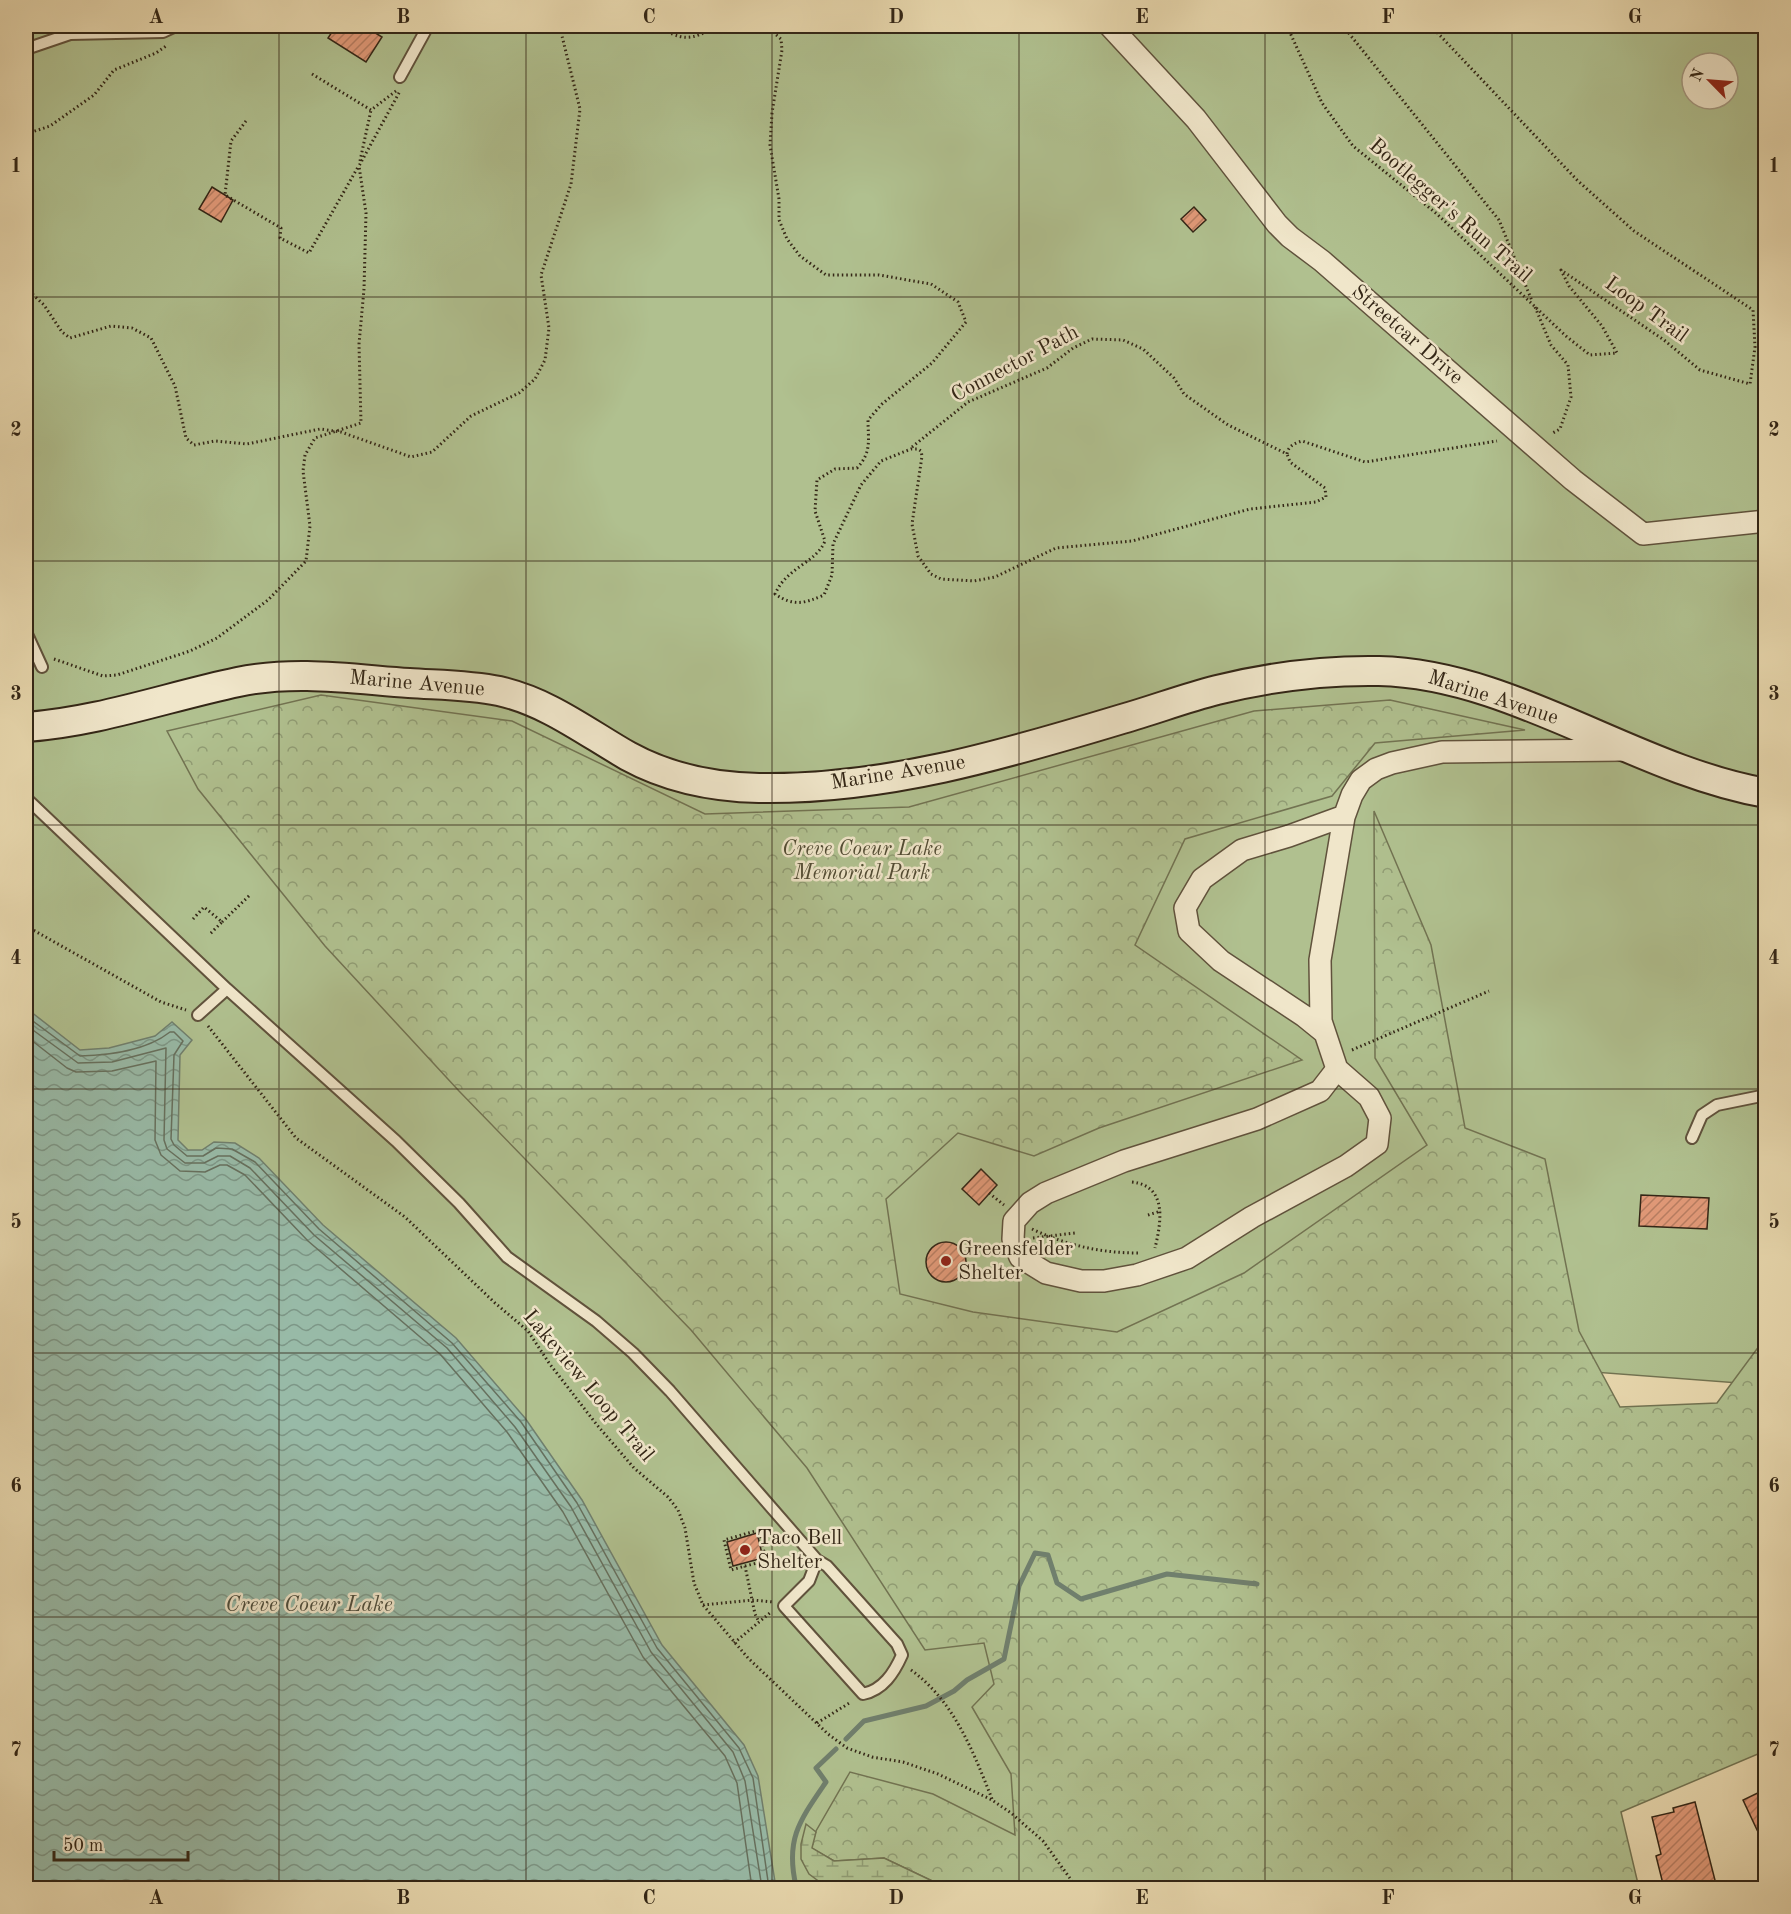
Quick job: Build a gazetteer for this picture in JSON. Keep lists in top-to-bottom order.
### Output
{
  "streets": {
    "main road": ["Marine Avenue"],
    "street": ["Streetcar Drive"],
    "path": [
      "Bootlegger's Run Trail",
      "Loop Trail",
      "Connector Path",
      "Lakeview Loop Trail"
    ]
  },
  "crossings": [
    ["Bootlegger's Run Trail", "Loop Trail"],
    ["Bootlegger's Run Trail", "Streetcar Drive"],
    ["Bootlegger's Run Trail", "Connector Path"]
  ],
  "water": ["Creve Coeur Lake"],
  "parks": ["Creve Coeur Lake Memorial Park"],
  "places": ["Greensfelder Shelter", "Taco Bell Shelter"],
  "scale_bar": "50 m",
  "north": "top left",
  "grid": {
    "columns": [
      "A",
      "B",
      "C",
      "D",
      "E",
      "F",
      "G"
    ],
    "rows": [
      "1",
      "2",
      "3",
      "4",
      "5",
      "6",
      "7"
    ]
  }
}
